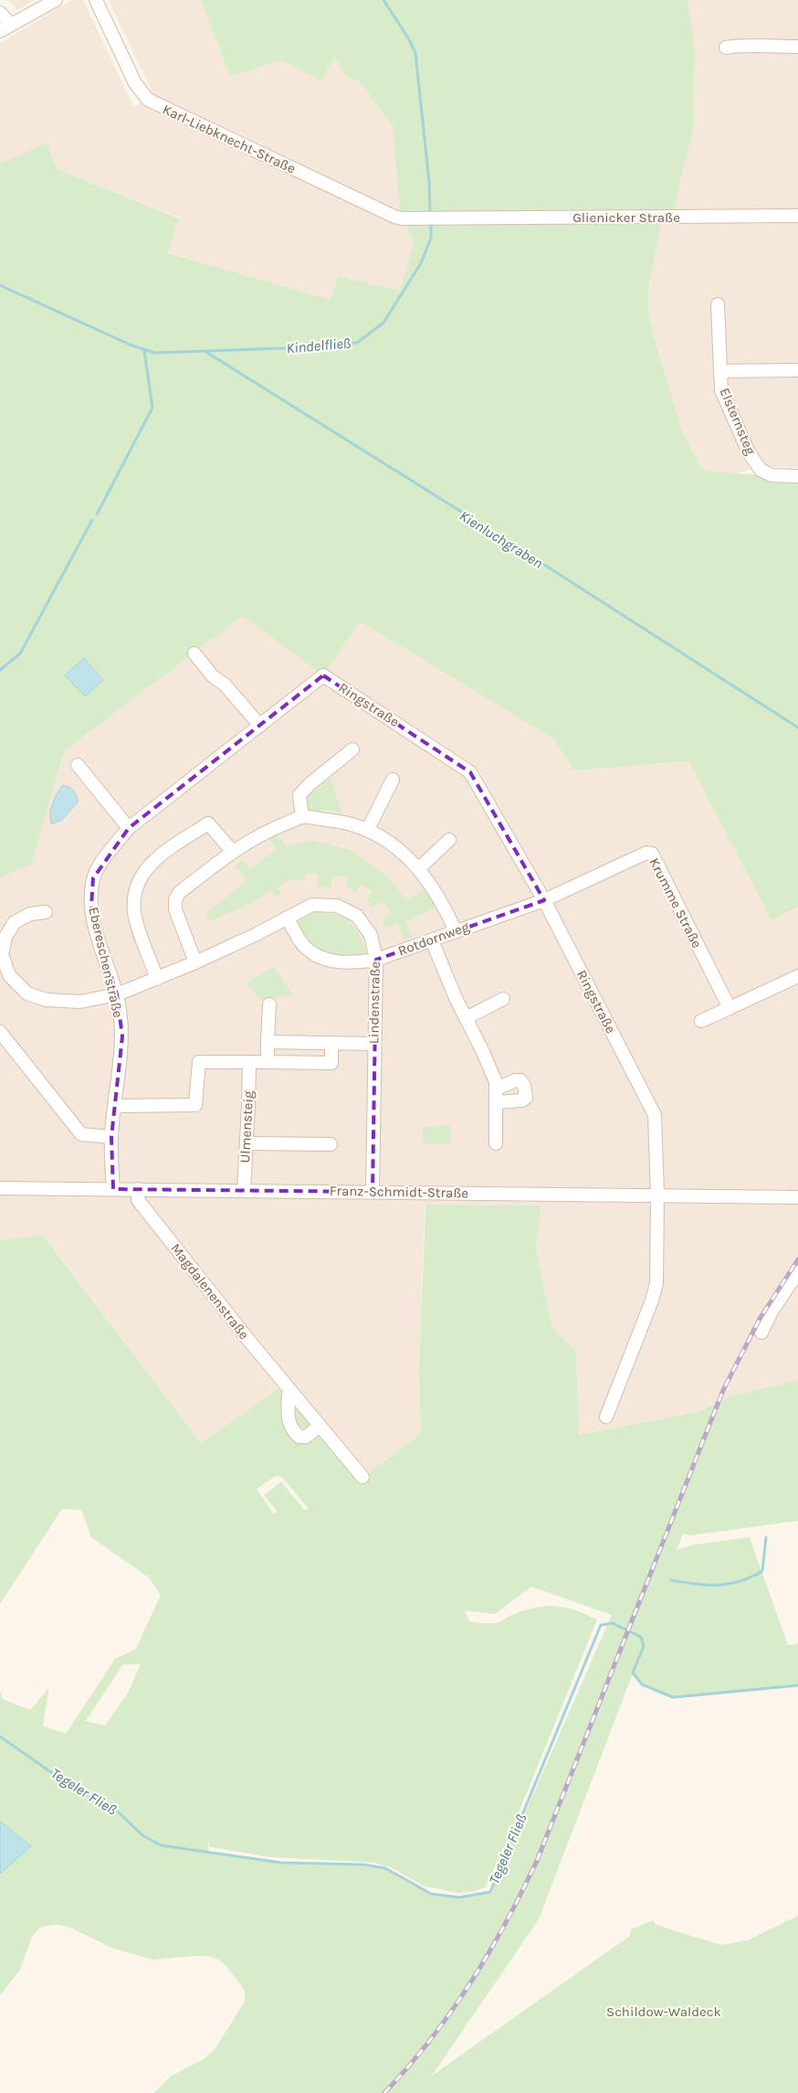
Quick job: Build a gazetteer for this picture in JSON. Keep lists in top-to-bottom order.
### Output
{
  "streets": {
    "street": [
      "Karl-Liebknecht-Straße",
      "Glienicker Straße",
      "Elsternsteg",
      "Ringstraße",
      "Krumme Straße",
      "Rotdornweg",
      "Ebereschenstraße",
      "Lindenstraße",
      "Ulmensteig",
      "Franz-Schmidt-Straße",
      "Magdalenenstraße"
    ]
  },
  "crossings": [
    ["Karl-Liebknecht-Straße", "Glienicker Straße"],
    ["Ringstraße", "Krumme Straße"],
    ["Ringstraße", "Rotdornweg"],
    ["Ringstraße", "Ebereschenstraße"],
    ["Ringstraße", "Franz-Schmidt-Straße"],
    ["Krumme Straße", "Rotdornweg"],
    ["Rotdornweg", "Lindenstraße"],
    ["Ebereschenstraße", "Lindenstraße"],
    ["Ebereschenstraße", "Franz-Schmidt-Straße"],
    ["Lindenstraße", "Franz-Schmidt-Straße"],
    ["Ulmensteig", "Franz-Schmidt-Straße"],
    ["Franz-Schmidt-Straße", "Magdalenenstraße"]
  ],
  "water": ["Kindelfließ", "Kienluchgraben", "Tegeler Fließ"],
  "parks": ["Schildow-Waldeck"]
}
